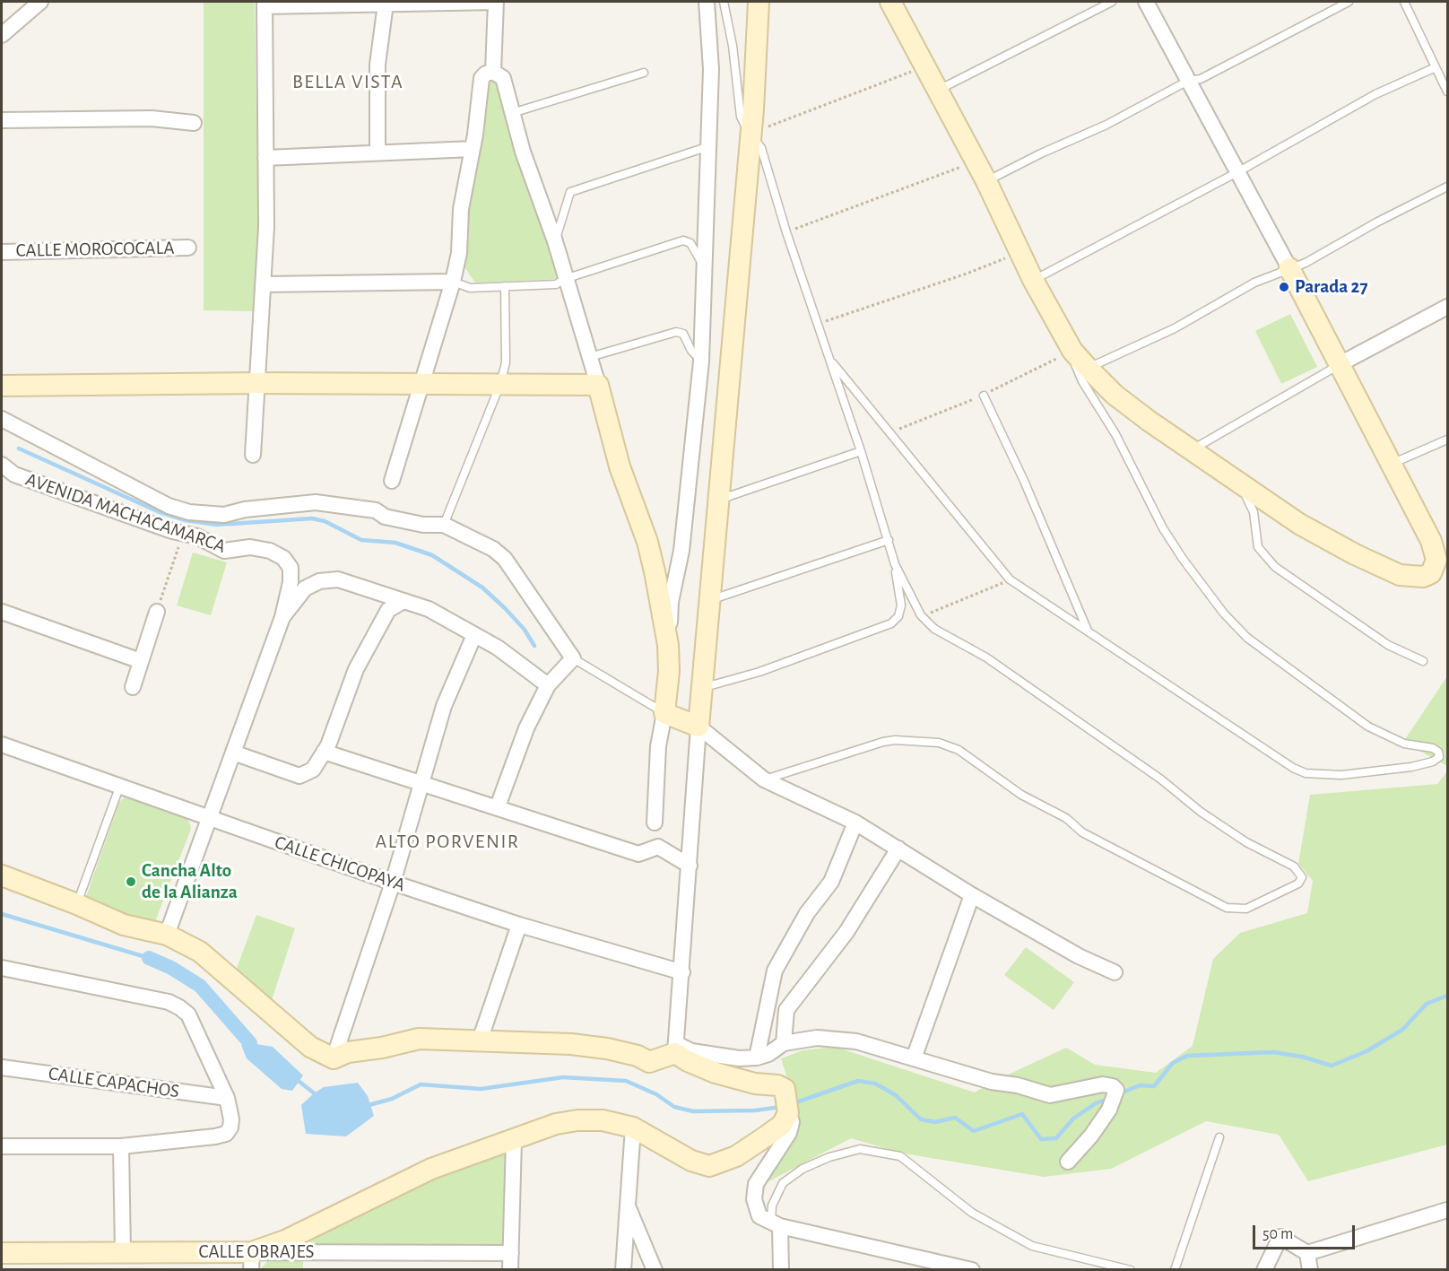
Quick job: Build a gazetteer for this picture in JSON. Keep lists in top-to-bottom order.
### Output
{
  "streets": {
    "street": [
      "CALLE MOROCOCALA",
      "AVENIDA MACHACAMARCA",
      "CALLE CHICOPAYA",
      "CALLE CAPACHOS",
      "CALLE OBRAJES"
    ]
  },
  "districts": ["BELLA VISTA", "ALTO PORVENIR"],
  "places": ["Parada 27", "Cancha Alto de la Alianza"],
  "scale_bar": "50 m"
}
